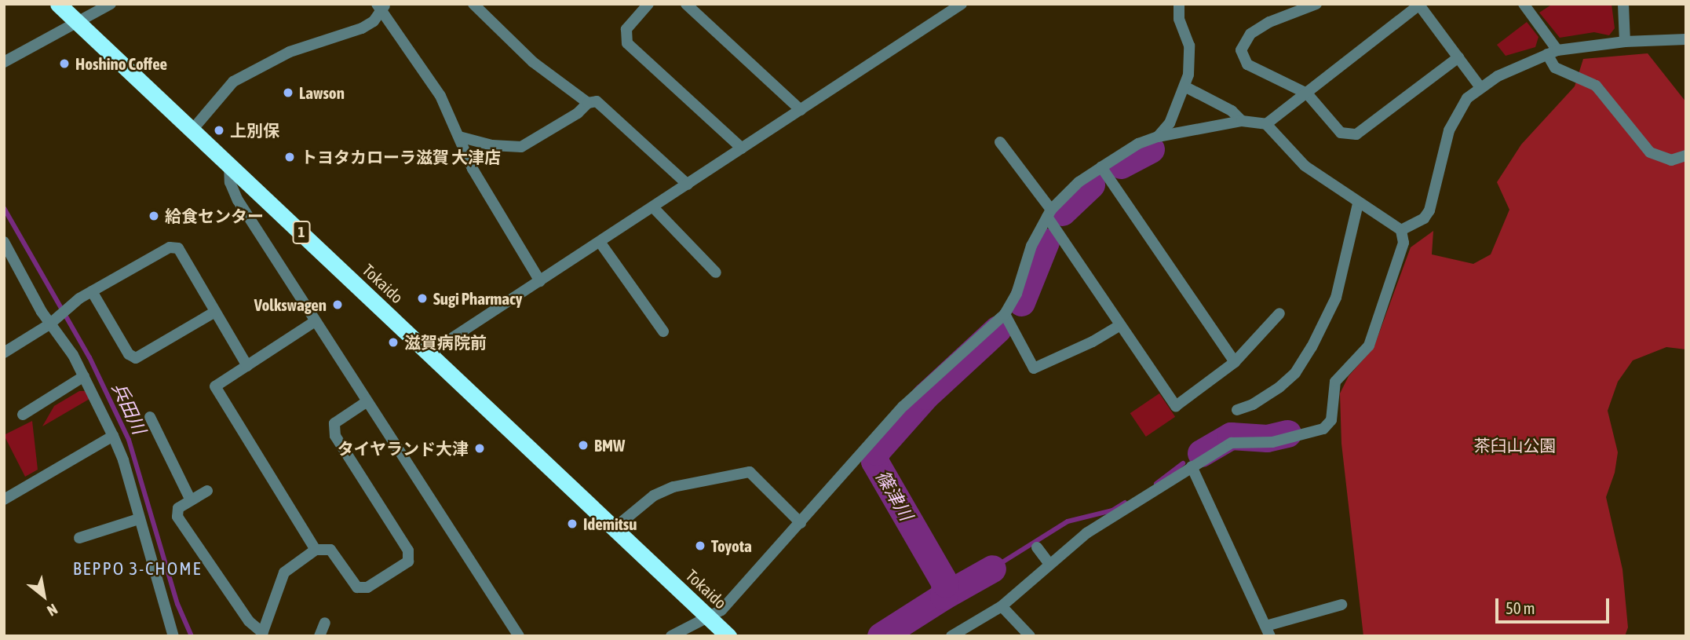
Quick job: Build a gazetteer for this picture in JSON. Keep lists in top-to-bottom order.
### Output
{
  "streets": {
    "highway": ["1", "Tokaido"]
  },
  "districts": ["BEPPO 3-CHOME"],
  "water": ["兵田川", "篠津川"],
  "parks": ["茶臼山公園"],
  "places": [
    "Hoshino Coffee",
    "Lawson",
    "上別保",
    "トヨタカローラ滋賀 大津店",
    "給食センター",
    "Sugi Pharmacy",
    "Volkswagen",
    "滋賀病院前",
    "BMW",
    "タイヤランド大津",
    "Idemitsu",
    "Toyota"
  ],
  "scale_bar": "50 m",
  "north": "bottom right"
}
